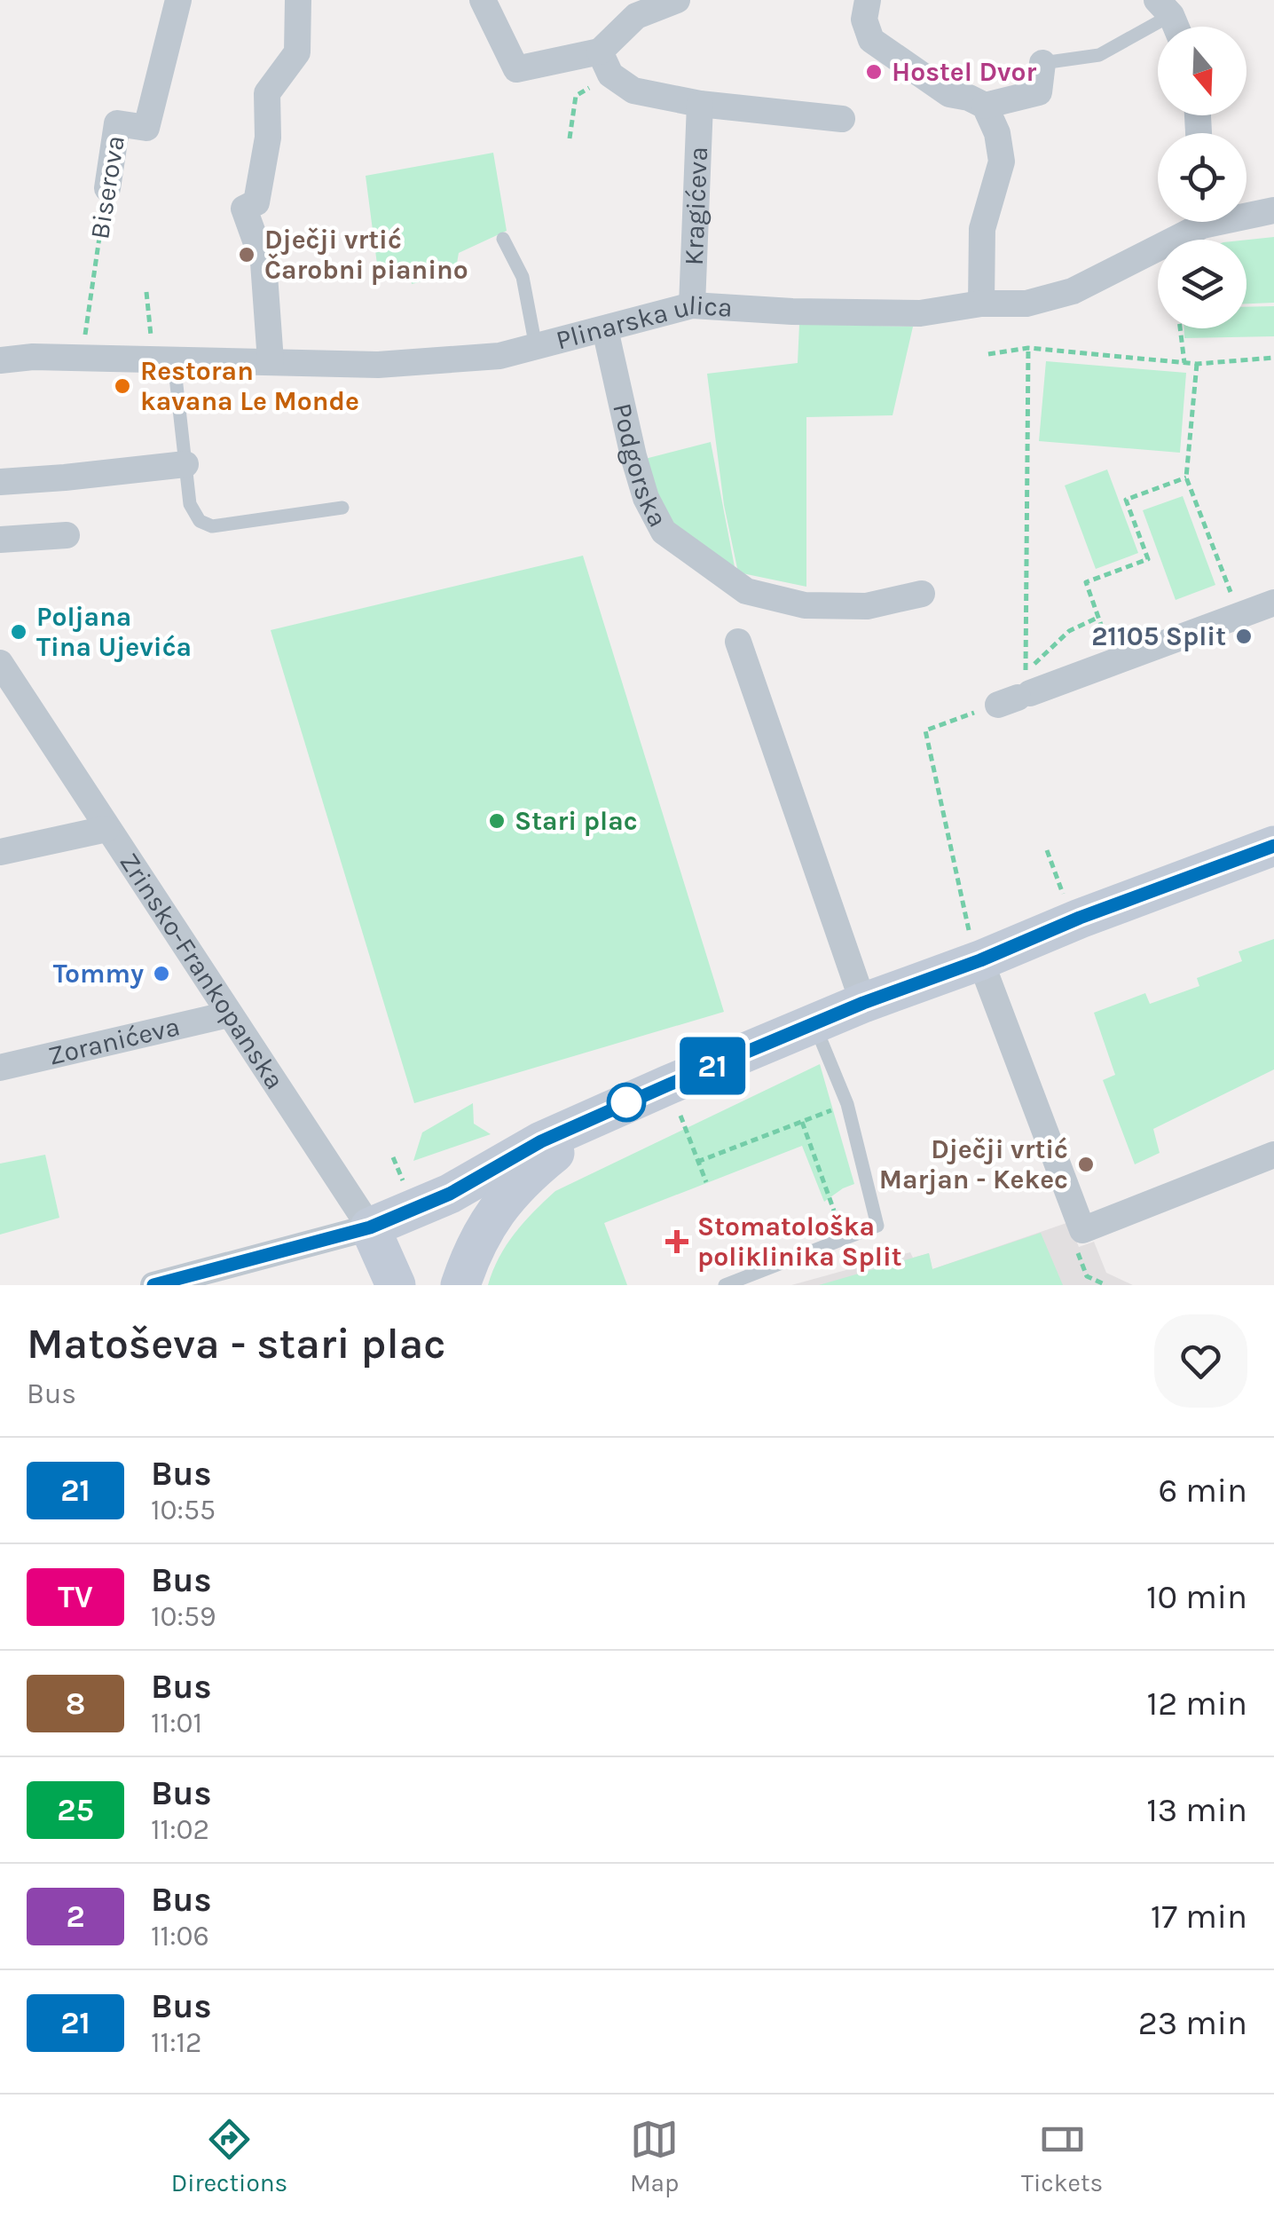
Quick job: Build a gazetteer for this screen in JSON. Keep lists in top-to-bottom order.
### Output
{
  "streets": {
    "street": [
      "Biserova",
      "Kragićeva",
      "Plinarska ulica",
      "Podgorska",
      "Zrinsko-Frankopanska",
      "Zoranićeva"
    ]
  },
  "crossings": [
    ["Biserova", "Plinarska ulica"],
    ["Kragićeva", "Plinarska ulica"],
    ["Plinarska ulica", "Podgorska"],
    ["Zrinsko-Frankopanska", "Zoranićeva"]
  ],
  "places": {
    "other": [
      "Hostel Dvor",
      "Dječji vrtić Čarobni pianino",
      "Restoran kavana Le Monde",
      "Poljana Tina Ujevića",
      "21105 Split",
      "Stari plac",
      "Tommy",
      "Dječji vrtić Marjan - Kekec"
    ],
    "health": ["Stomatološka poliklinika Split"]
  },
  "lines": ["bus line 21"],
  "north": "bottom",
  "page": {
    "on_map": "21",
    "heading": ["Matoševa - stari plac", "Bus"],
    "list": [
      {
        "mark": "21",
        "name": "Bus",
        "note": "10:55",
        "value": "6 min"
      },
      {
        "mark": "TV",
        "name": "Bus",
        "note": "10:59",
        "value": "10 min"
      },
      {
        "mark": "8",
        "name": "Bus",
        "note": "11:01",
        "value": "12 min"
      },
      {
        "mark": "25",
        "name": "Bus",
        "note": "11:02",
        "value": "13 min"
      },
      {
        "mark": "2",
        "name": "Bus",
        "note": "11:06",
        "value": "17 min"
      },
      {
        "mark": "21",
        "name": "Bus",
        "note": "11:12",
        "value": "23 min"
      }
    ],
    "tabs": ["Directions", "Map", "Tickets"]
  }
}
